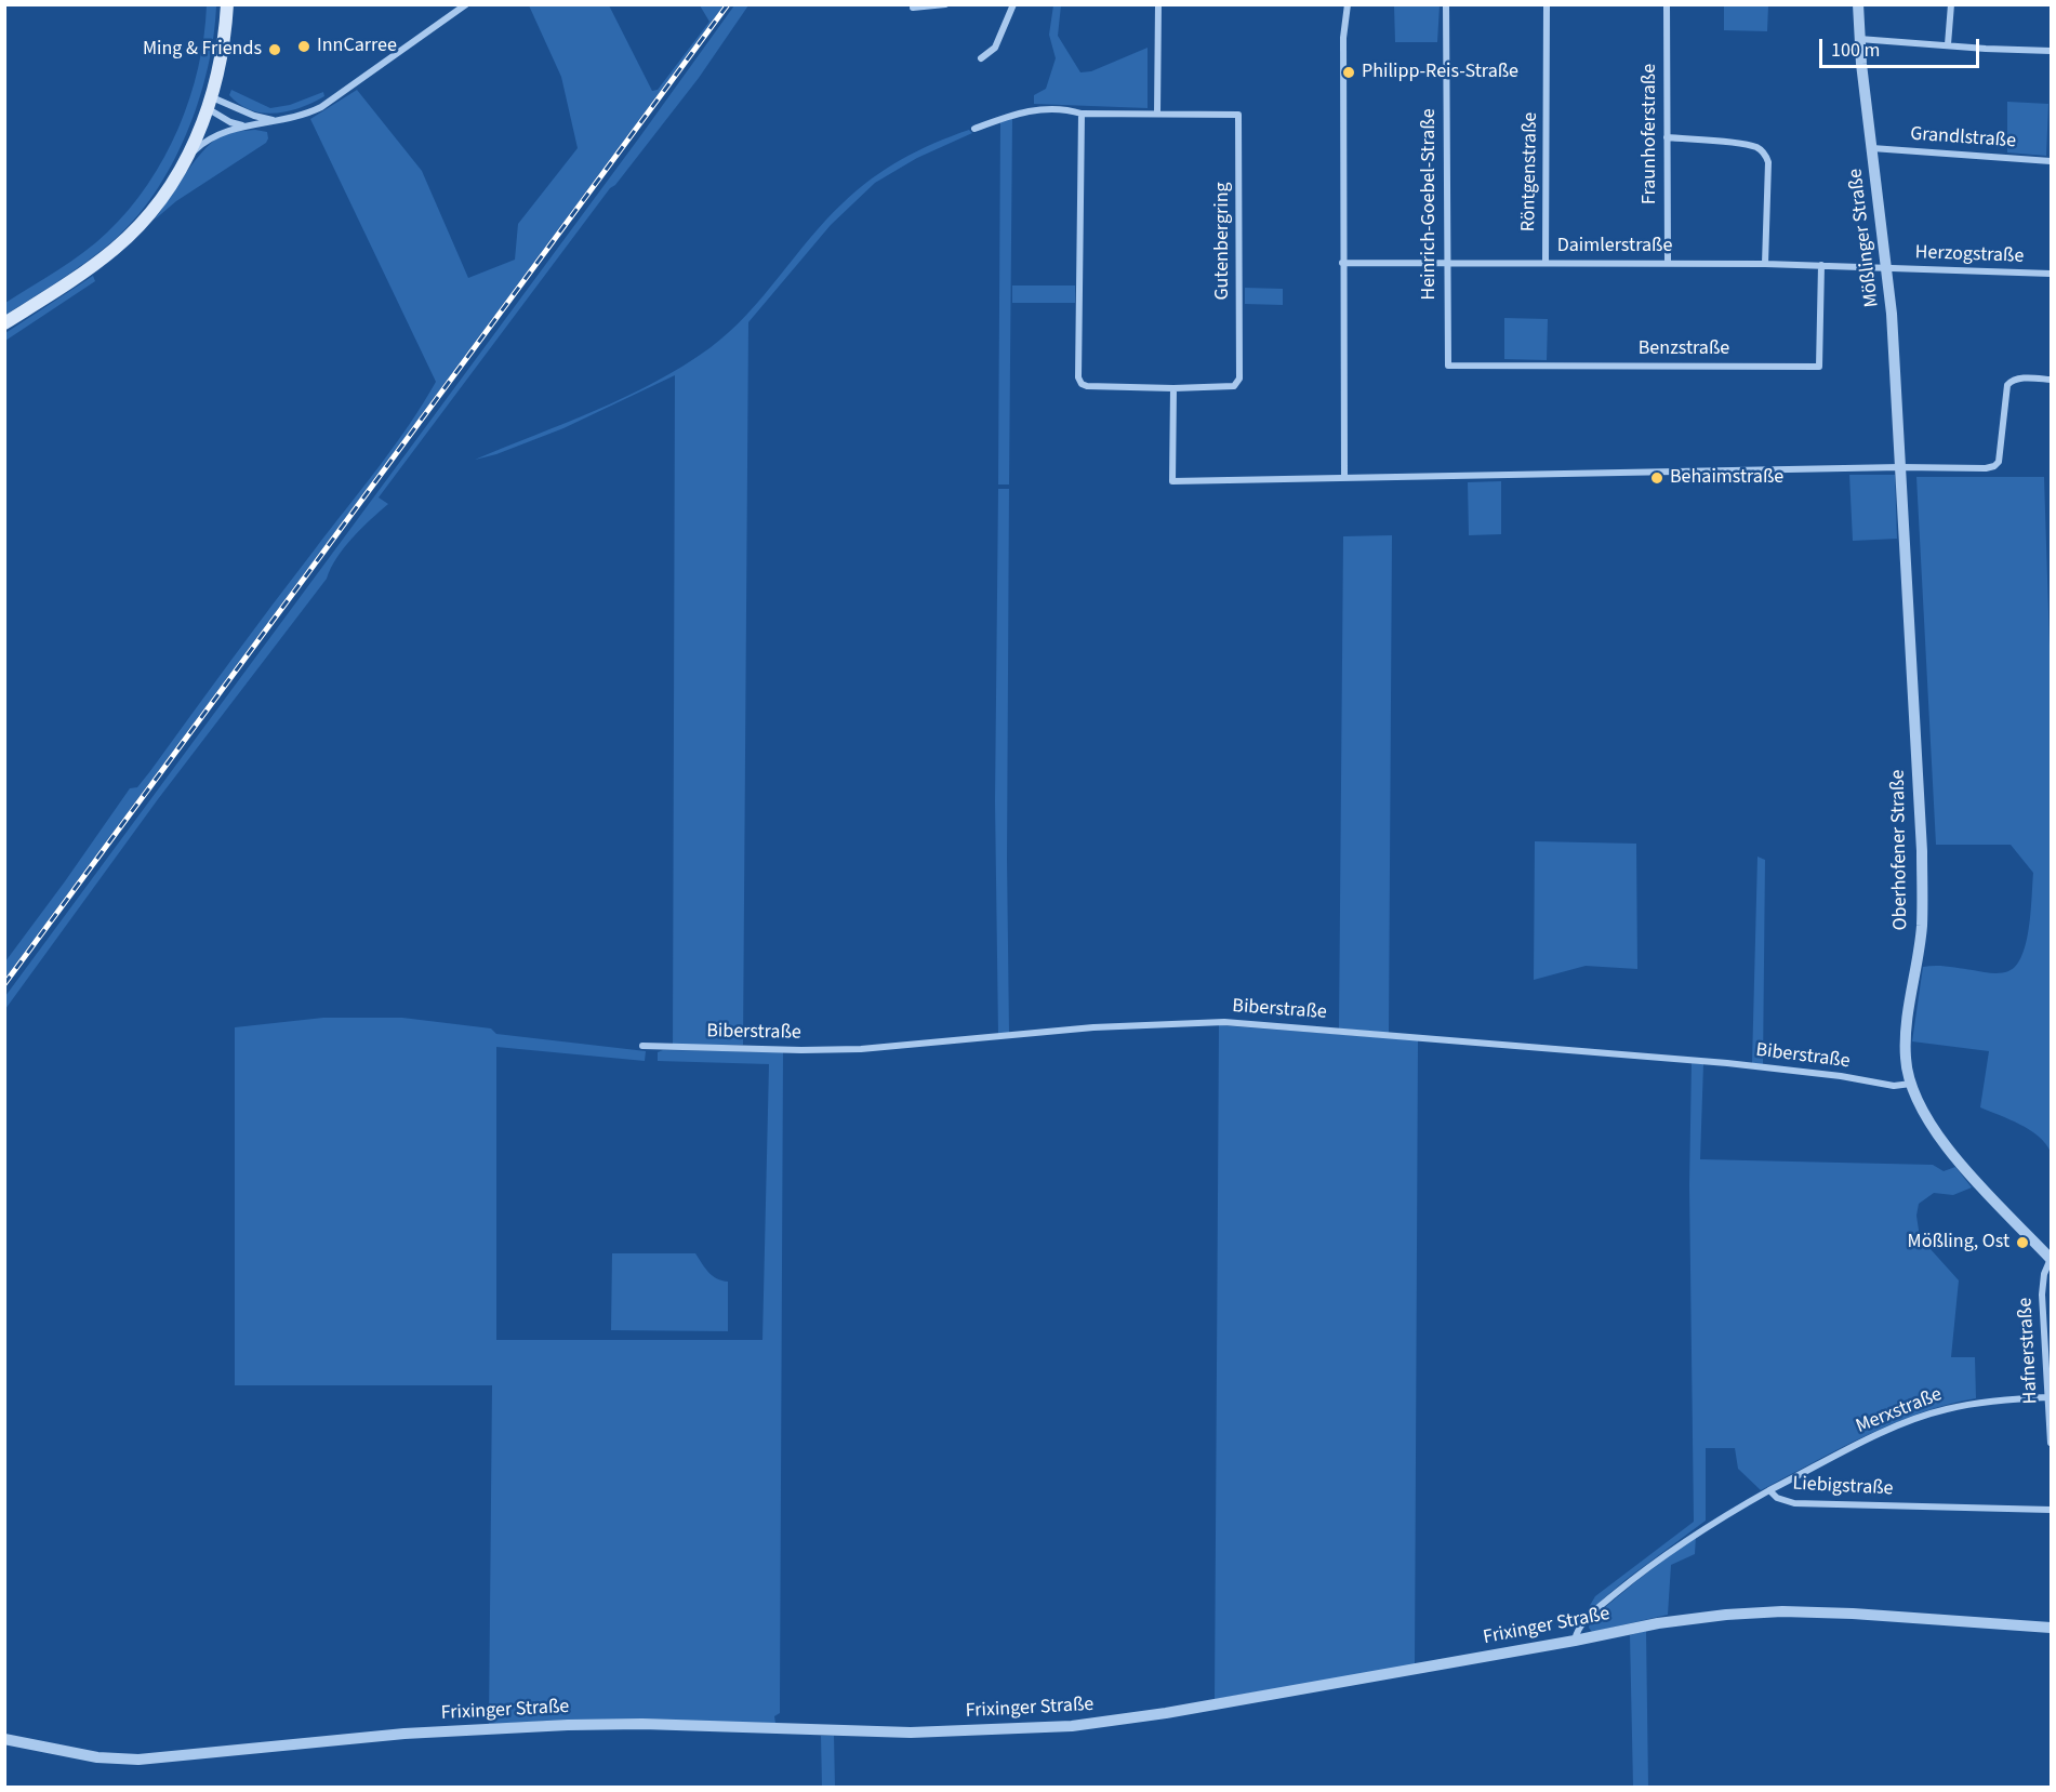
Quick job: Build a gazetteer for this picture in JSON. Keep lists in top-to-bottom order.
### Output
{
  "streets": {
    "street": [
      "Fraunhoferstraße",
      "Grandlstraße",
      "Röntgenstraße",
      "Heinrich-Goebel-Straße",
      "Mößlinger Straße",
      "Gutenbergring",
      "Daimlerstraße",
      "Herzogstraße",
      "Benzstraße",
      "Oberhofener Straße",
      "Biberstraße",
      "Hafnerstraße",
      "Merxstraße",
      "Liebigstraße",
      "Frixinger Straße"
    ]
  },
  "crossings": [
    ["Fraunhoferstraße", "Daimlerstraße"],
    ["Grandlstraße", "Mößlinger Straße"],
    ["Röntgenstraße", "Daimlerstraße"],
    ["Heinrich-Goebel-Straße", "Daimlerstraße"],
    ["Heinrich-Goebel-Straße", "Benzstraße"],
    ["Mößlinger Straße", "Daimlerstraße"],
    ["Mößlinger Straße", "Herzogstraße"],
    ["Mößlinger Straße", "Oberhofener Straße"],
    ["Daimlerstraße", "Herzogstraße"],
    ["Daimlerstraße", "Benzstraße"],
    ["Oberhofener Straße", "Biberstraße"],
    ["Oberhofener Straße", "Hafnerstraße"],
    ["Hafnerstraße", "Merxstraße"],
    ["Merxstraße", "Liebigstraße"],
    ["Liebigstraße", "Frixinger Straße"]
  ],
  "places": [
    "InnCarree",
    "Ming & Friends",
    "Philipp-Reis-Straße",
    "Behaimstraße",
    "Mößling, Ost"
  ],
  "scale_bar": "100 m"
}
